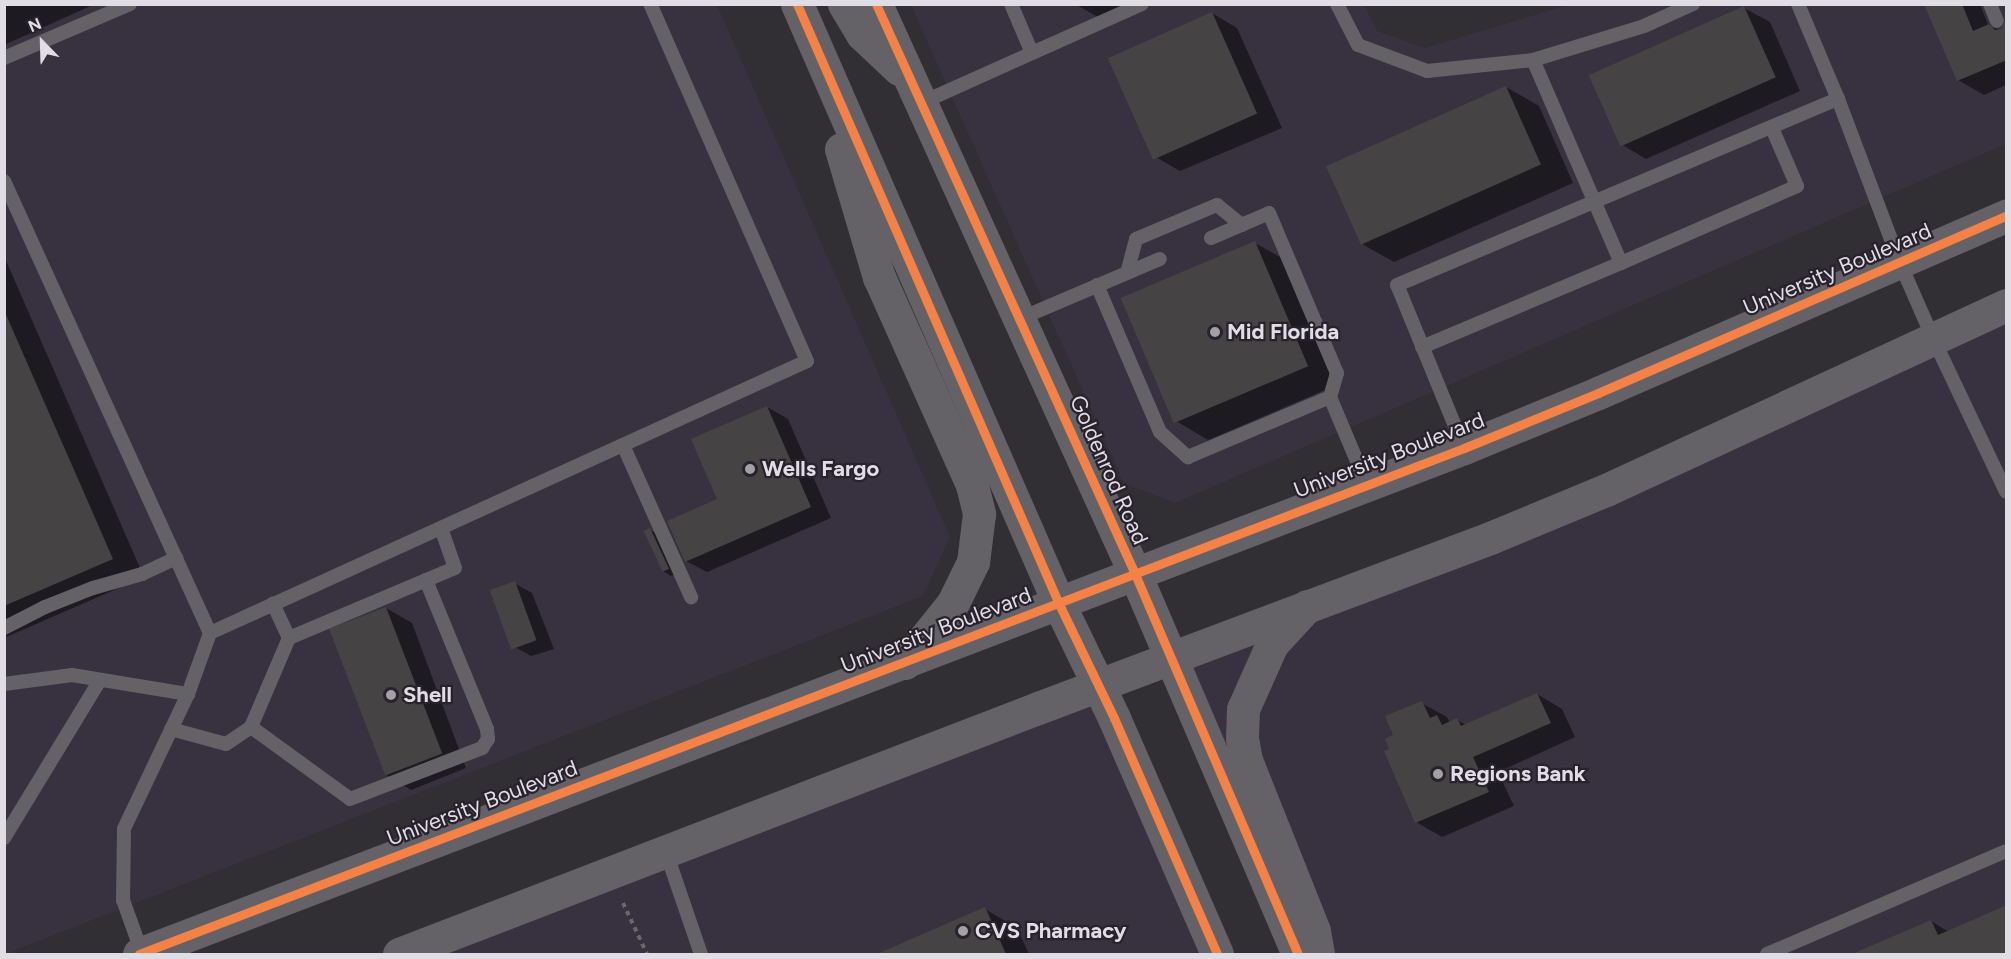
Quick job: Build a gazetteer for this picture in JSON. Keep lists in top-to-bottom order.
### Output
{
  "streets": {
    "street": ["University Boulevard", "Goldenrod Road"]
  },
  "crossings": [
    ["University Boulevard", "Goldenrod Road"]
  ],
  "places": [
    "Mid Florida",
    "Wells Fargo",
    "Shell",
    "Regions Bank",
    "CVS Pharmacy"
  ],
  "north": "top left"
}
